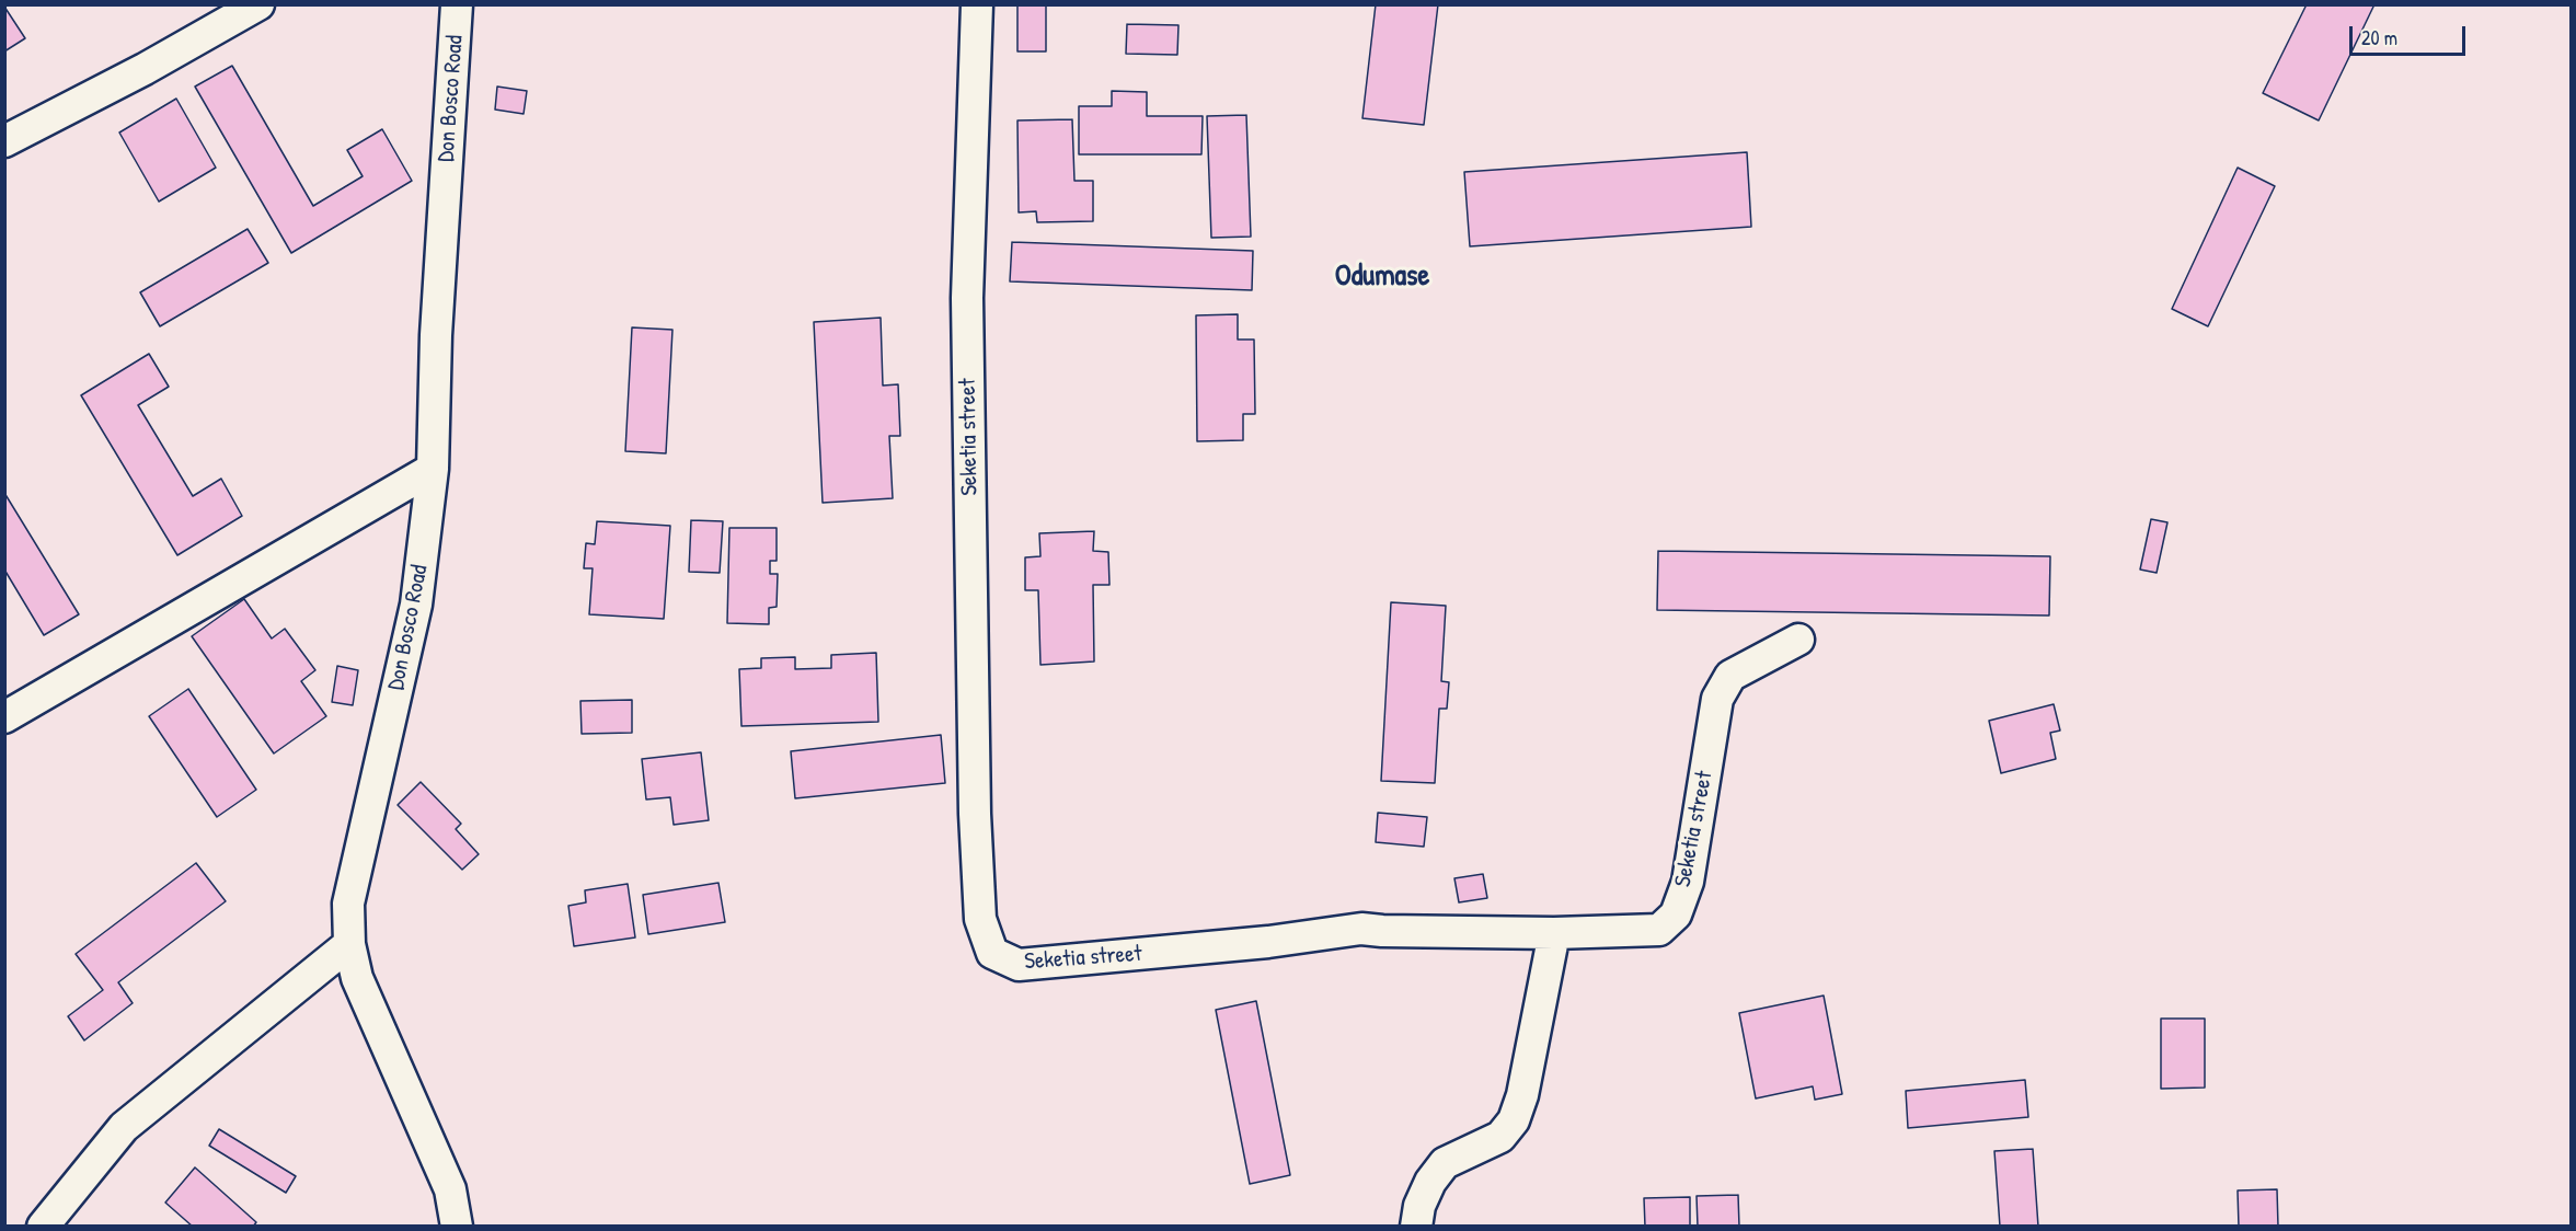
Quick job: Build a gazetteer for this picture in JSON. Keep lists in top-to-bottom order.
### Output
{
  "streets": {
    "street": ["Don Bosco Road", "Seketia street"]
  },
  "districts": ["Odumase"],
  "scale_bar": "20 m"
}
